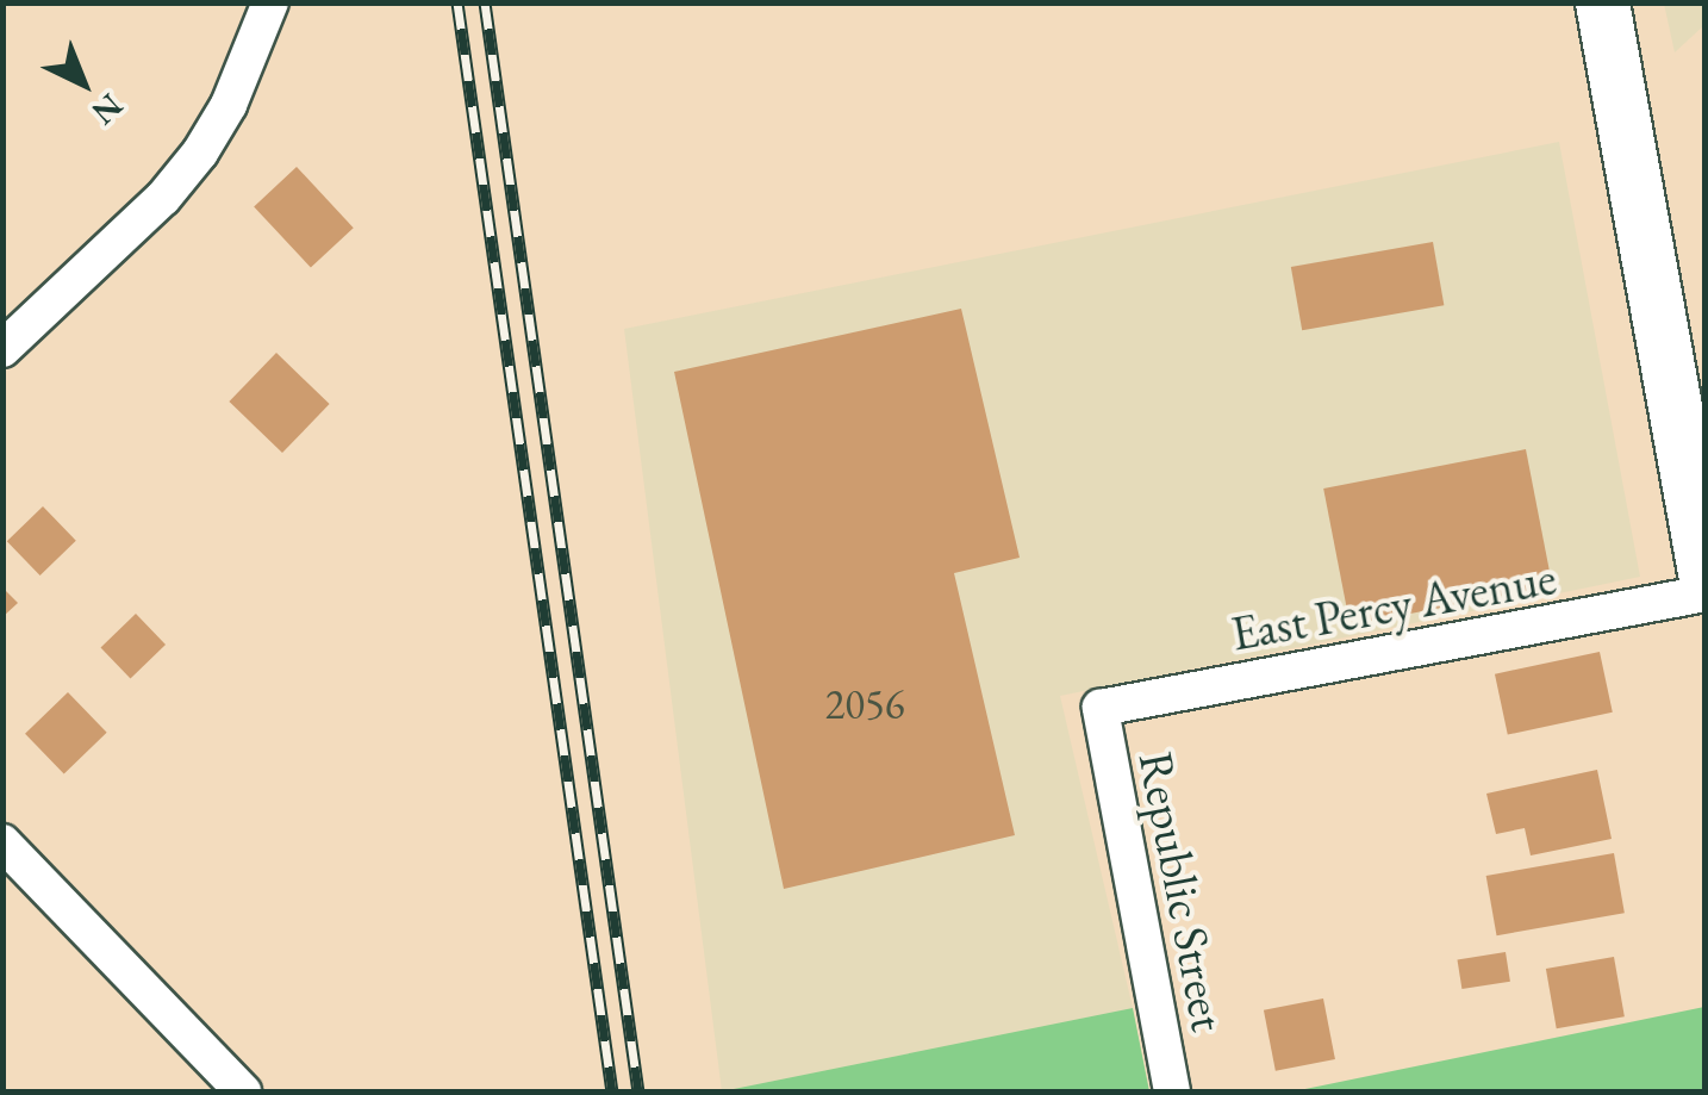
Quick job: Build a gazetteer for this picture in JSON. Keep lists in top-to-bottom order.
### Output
{
  "streets": {
    "street": ["East Percy Avenue", "Republic Street"]
  },
  "crossings": [
    ["East Percy Avenue", "Republic Street"]
  ],
  "house_numbers": ["2056"],
  "north": "bottom right"
}
